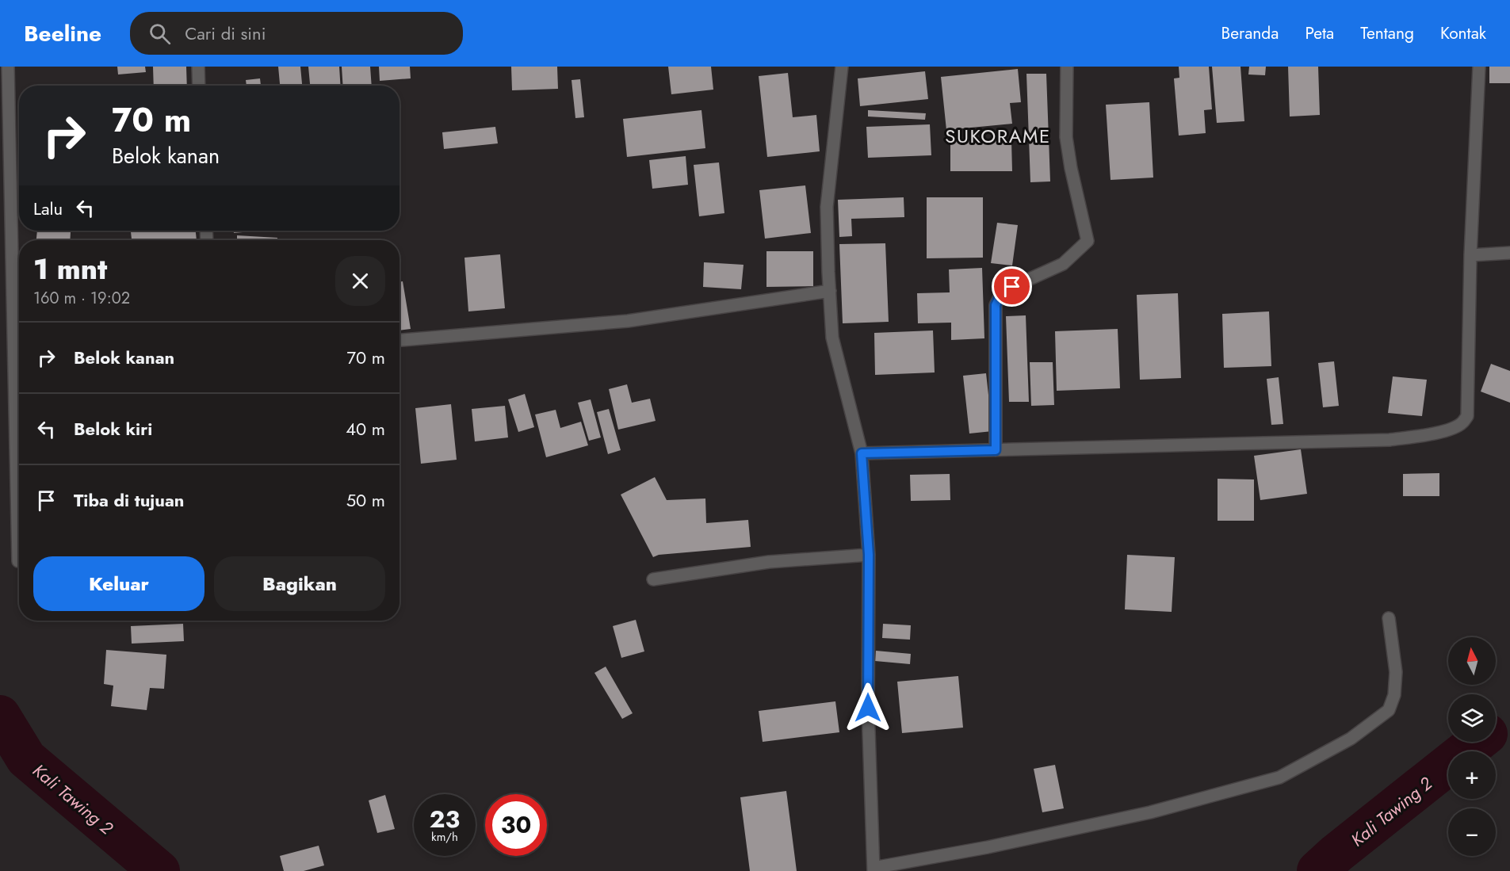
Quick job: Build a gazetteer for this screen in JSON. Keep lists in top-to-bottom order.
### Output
{
  "districts": ["SUKORAME"],
  "water": ["Kali Tawing 2"],
  "north": "top",
  "page": {
    "header": "Beeline",
    "search": "Cari di sini",
    "nav": [
      "Beranda",
      "Peta",
      "Tentang",
      "Kontak"
    ],
    "turn": ["70 m", "Belok kanan"],
    "then": "Lalu",
    "heading": ["1 mnt", "160 m · 19:02"],
    "list": [
      {
        "name": "Belok kanan",
        "value": "70 m"
      },
      {
        "name": "Belok kiri",
        "value": "40 m"
      },
      {
        "name": "Tiba di tujuan",
        "value": "50 m"
      }
    ],
    "buttons": ["Keluar", "Bagikan"],
    "map_buttons": ["+", "−"],
    "speed": "23 km/h",
    "limit": "30"
  }
}
